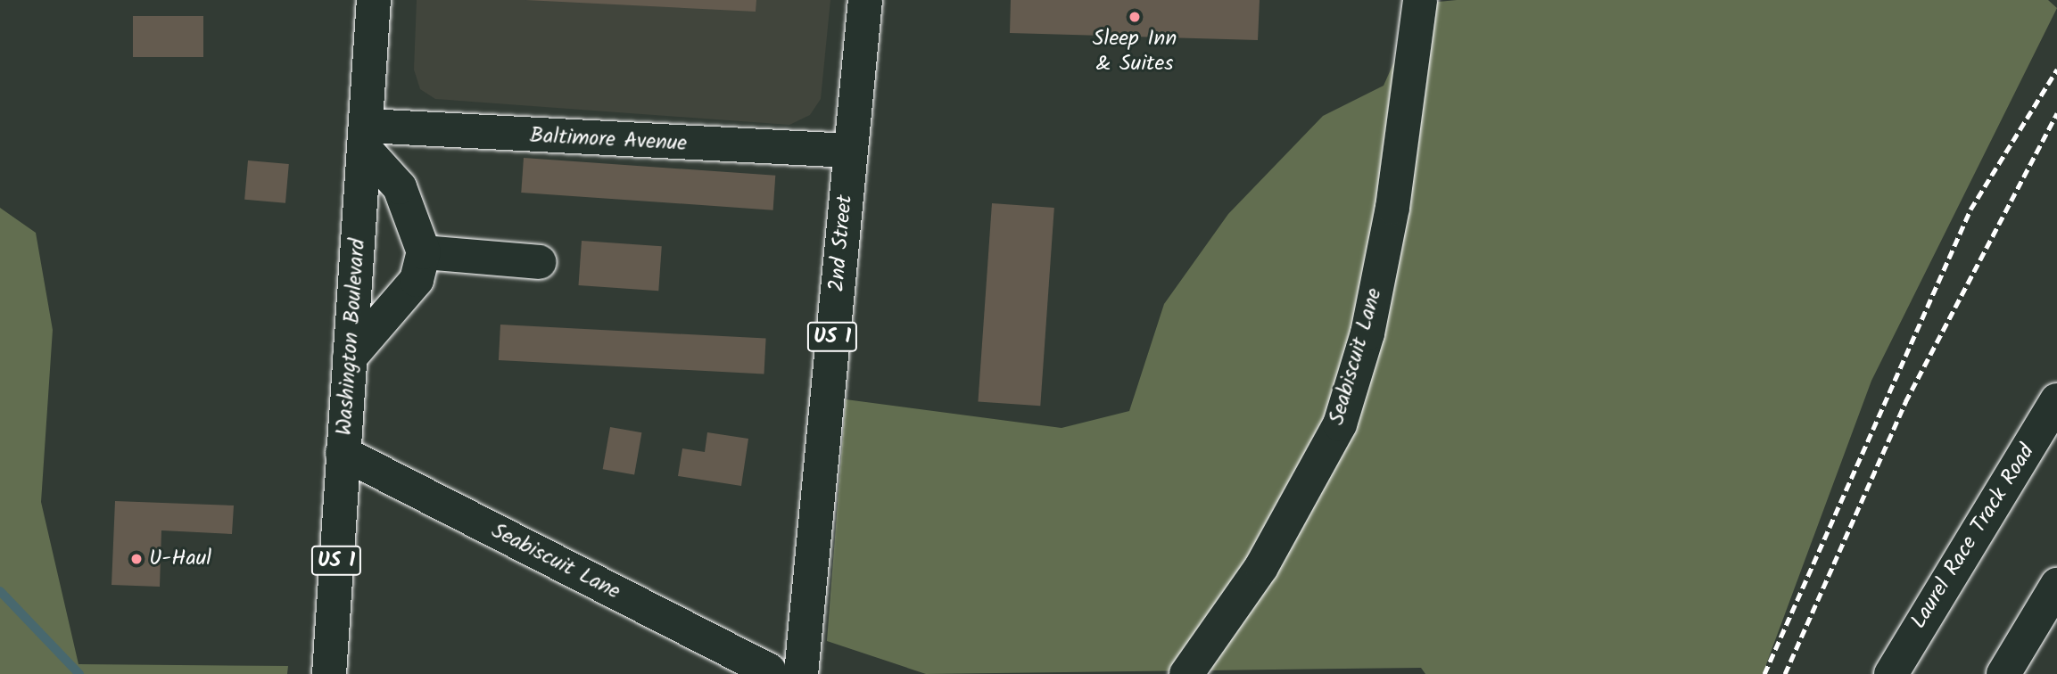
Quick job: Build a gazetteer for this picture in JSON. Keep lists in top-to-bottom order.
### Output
{
  "streets": {
    "street": [
      "Baltimore Avenue",
      "2nd Street",
      "Washington Boulevard",
      "US 1",
      "Seabiscuit Lane",
      "Laurel Race Track Road"
    ]
  },
  "crossings": [
    ["Baltimore Avenue", "2nd Street"],
    ["Baltimore Avenue", "Washington Boulevard"],
    ["2nd Street", "Seabiscuit Lane"],
    ["Washington Boulevard", "Seabiscuit Lane"]
  ],
  "places": ["Sleep Inn & Suites", "U-Haul"]
}
